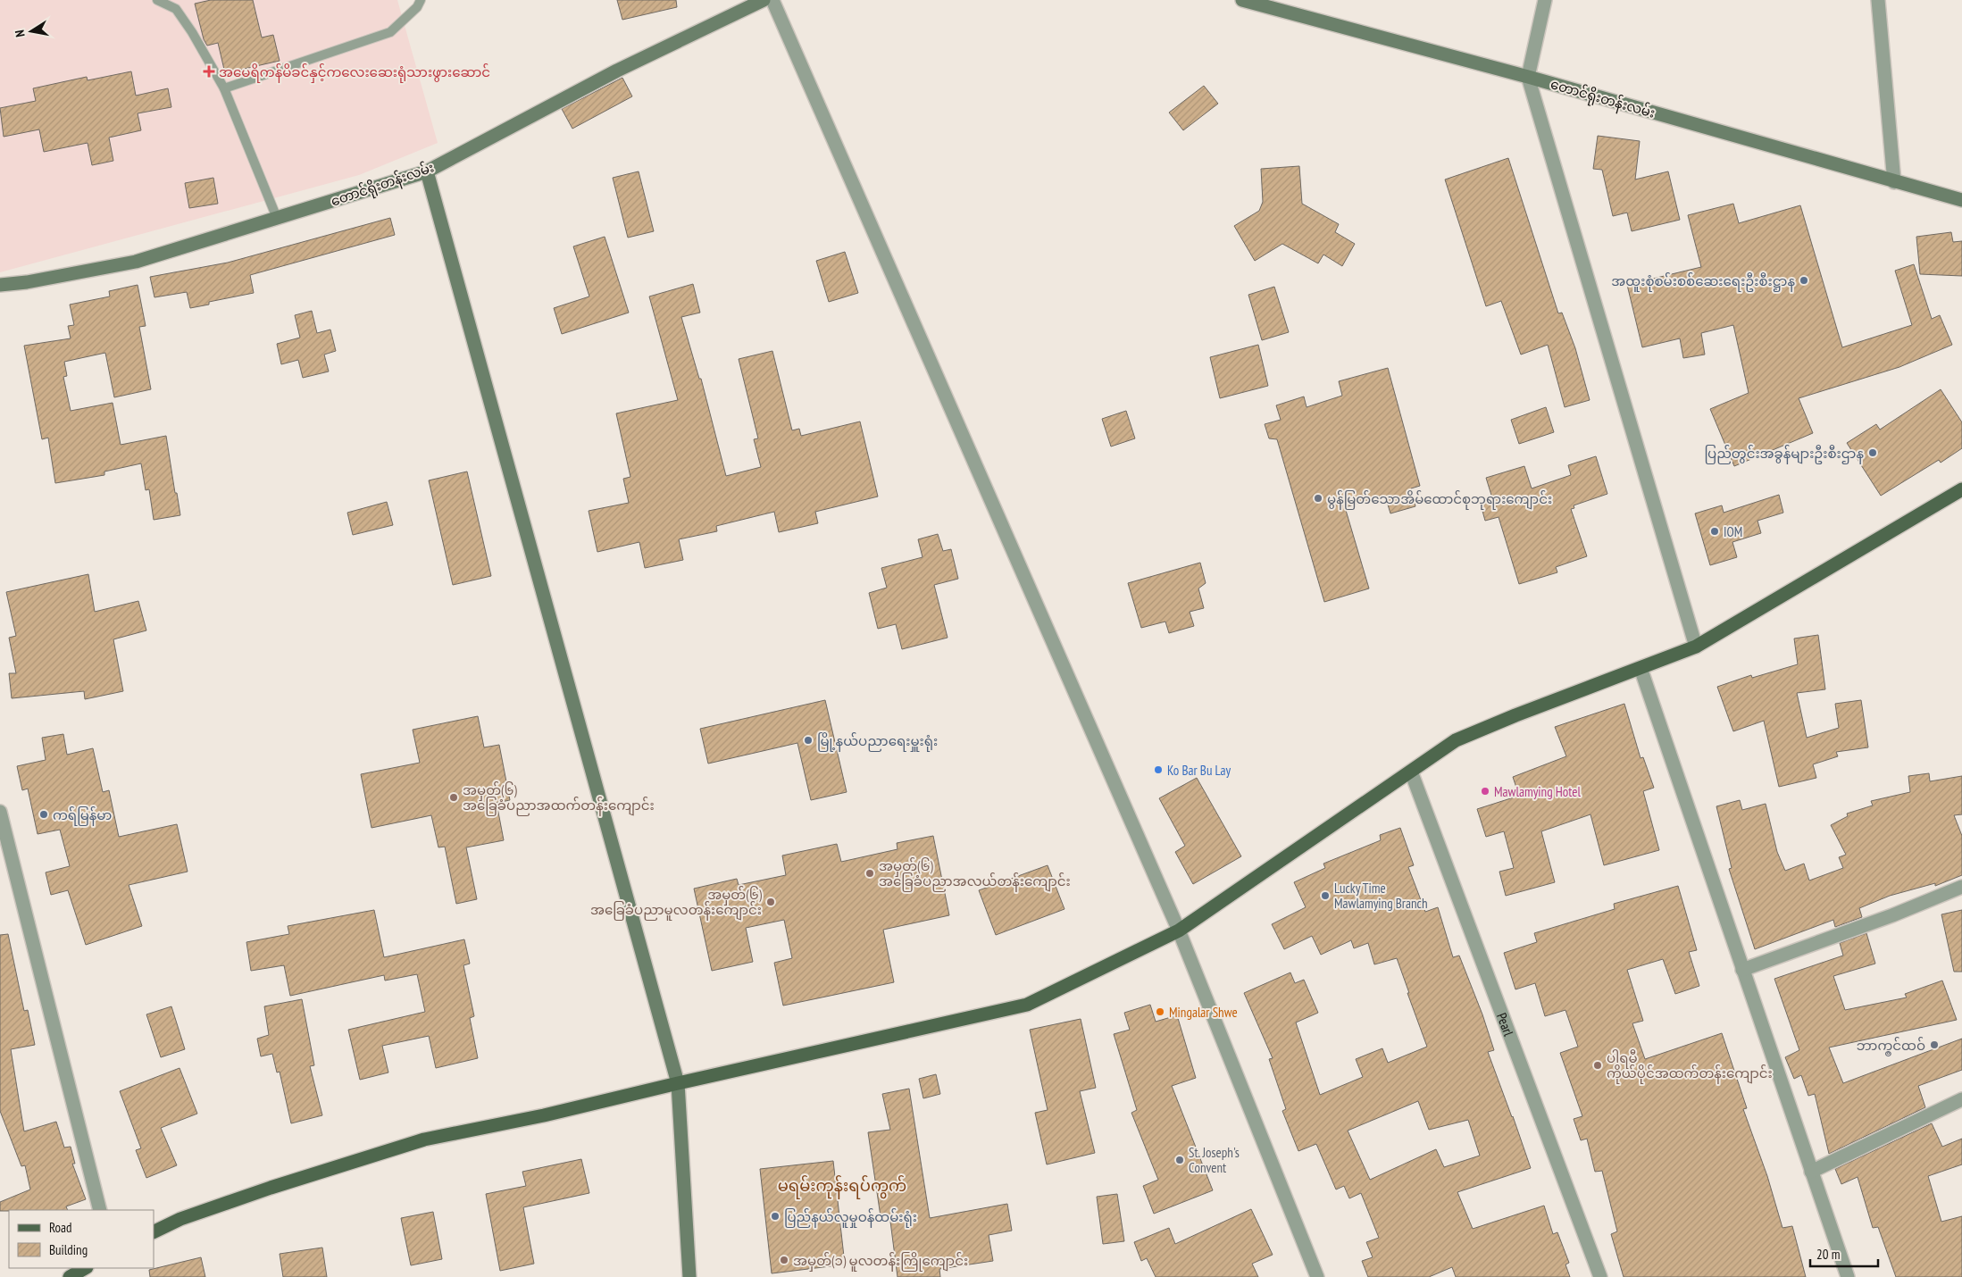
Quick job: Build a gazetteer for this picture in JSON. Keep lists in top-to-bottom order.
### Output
{
  "streets": {
    "street": ["တောင်ရိုးတန်းလမ်း", "Pearl"]
  },
  "districts": ["မရမ်းကုန်းရပ်ကွက်"],
  "places": {
    "health": ["အမေရိကန်မိခင်နှင့်ကလေးဆေးရုံသားဖွားဆောင်"],
    "other": [
      "အထူးစုံစမ်းစစ်ဆေးရေးဦးစီးဋ္ဌာန",
      "ပြည်တွင်းအခွန်များဦးစီးဌာန",
      "မွန်မြတ်သောအိမ်ထောင်စုဘုရားကျောင်း",
      "IOM",
      "မြို့နယ်ပညာရေးမှူးရုံး",
      "Ko Bar Bu Lay",
      "Mawlamying Hotel",
      "အမှတ်(၆) အခြေခံပညာအထက်တန်းကျောင်း",
      "ကရ်မြန်မာ",
      "အမှတ်(၆) အခြေခံပညာအလယ်တန်းကျောင်း",
      "Lucky Time Mawlamying Branch",
      "အမှတ်(၆) အခြေခံပညာမူလတန်းကျောင်း",
      "Mingalar Shwe",
      "ဘာက္ၜၚ်ထဝ်",
      "ပါရမီ ကိုယ်ပိုင်အထက်တန်းကျောင်း",
      "St. Joseph's Convent",
      "ပြည်နယ်လူမှုဝန်ထမ်းရုံး",
      "အမှတ်(၁) မူလတန်းကြိုကျောင်း"
    ]
  },
  "legend": ["Road", "Building"],
  "scale_bar": "20 m",
  "north": "left"
}
